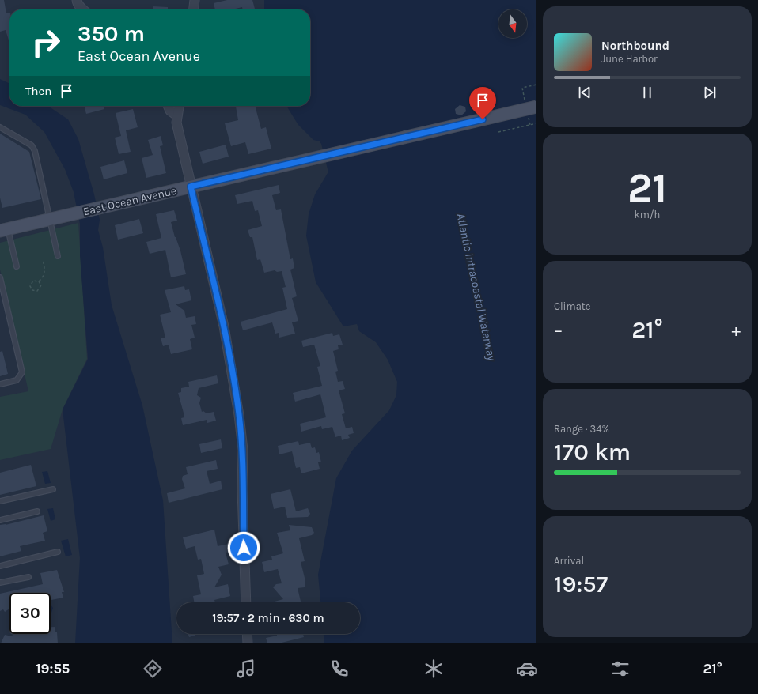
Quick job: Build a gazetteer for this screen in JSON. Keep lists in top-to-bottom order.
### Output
{
  "streets": {
    "main road": ["East Ocean Avenue"]
  },
  "water": ["Atlantic Intracoastal Waterway"],
  "north": "bottom",
  "page": {
    "turn": ["350 m", "East Ocean Avenue"],
    "song": ["Northbound", "June Harbor"],
    "then": "Then",
    "tile": [
      ["21", "km/h"],
      "Climate",
      ["Range · 34%", "170 km"],
      ["Arrival", "19:57"]
    ],
    "heat": ["−", "21°", "+"],
    "limit": "30",
    "trip": "19:57 · 2 min · 630 m",
    "tabs": ["19:55", "21°"]
  }
}
